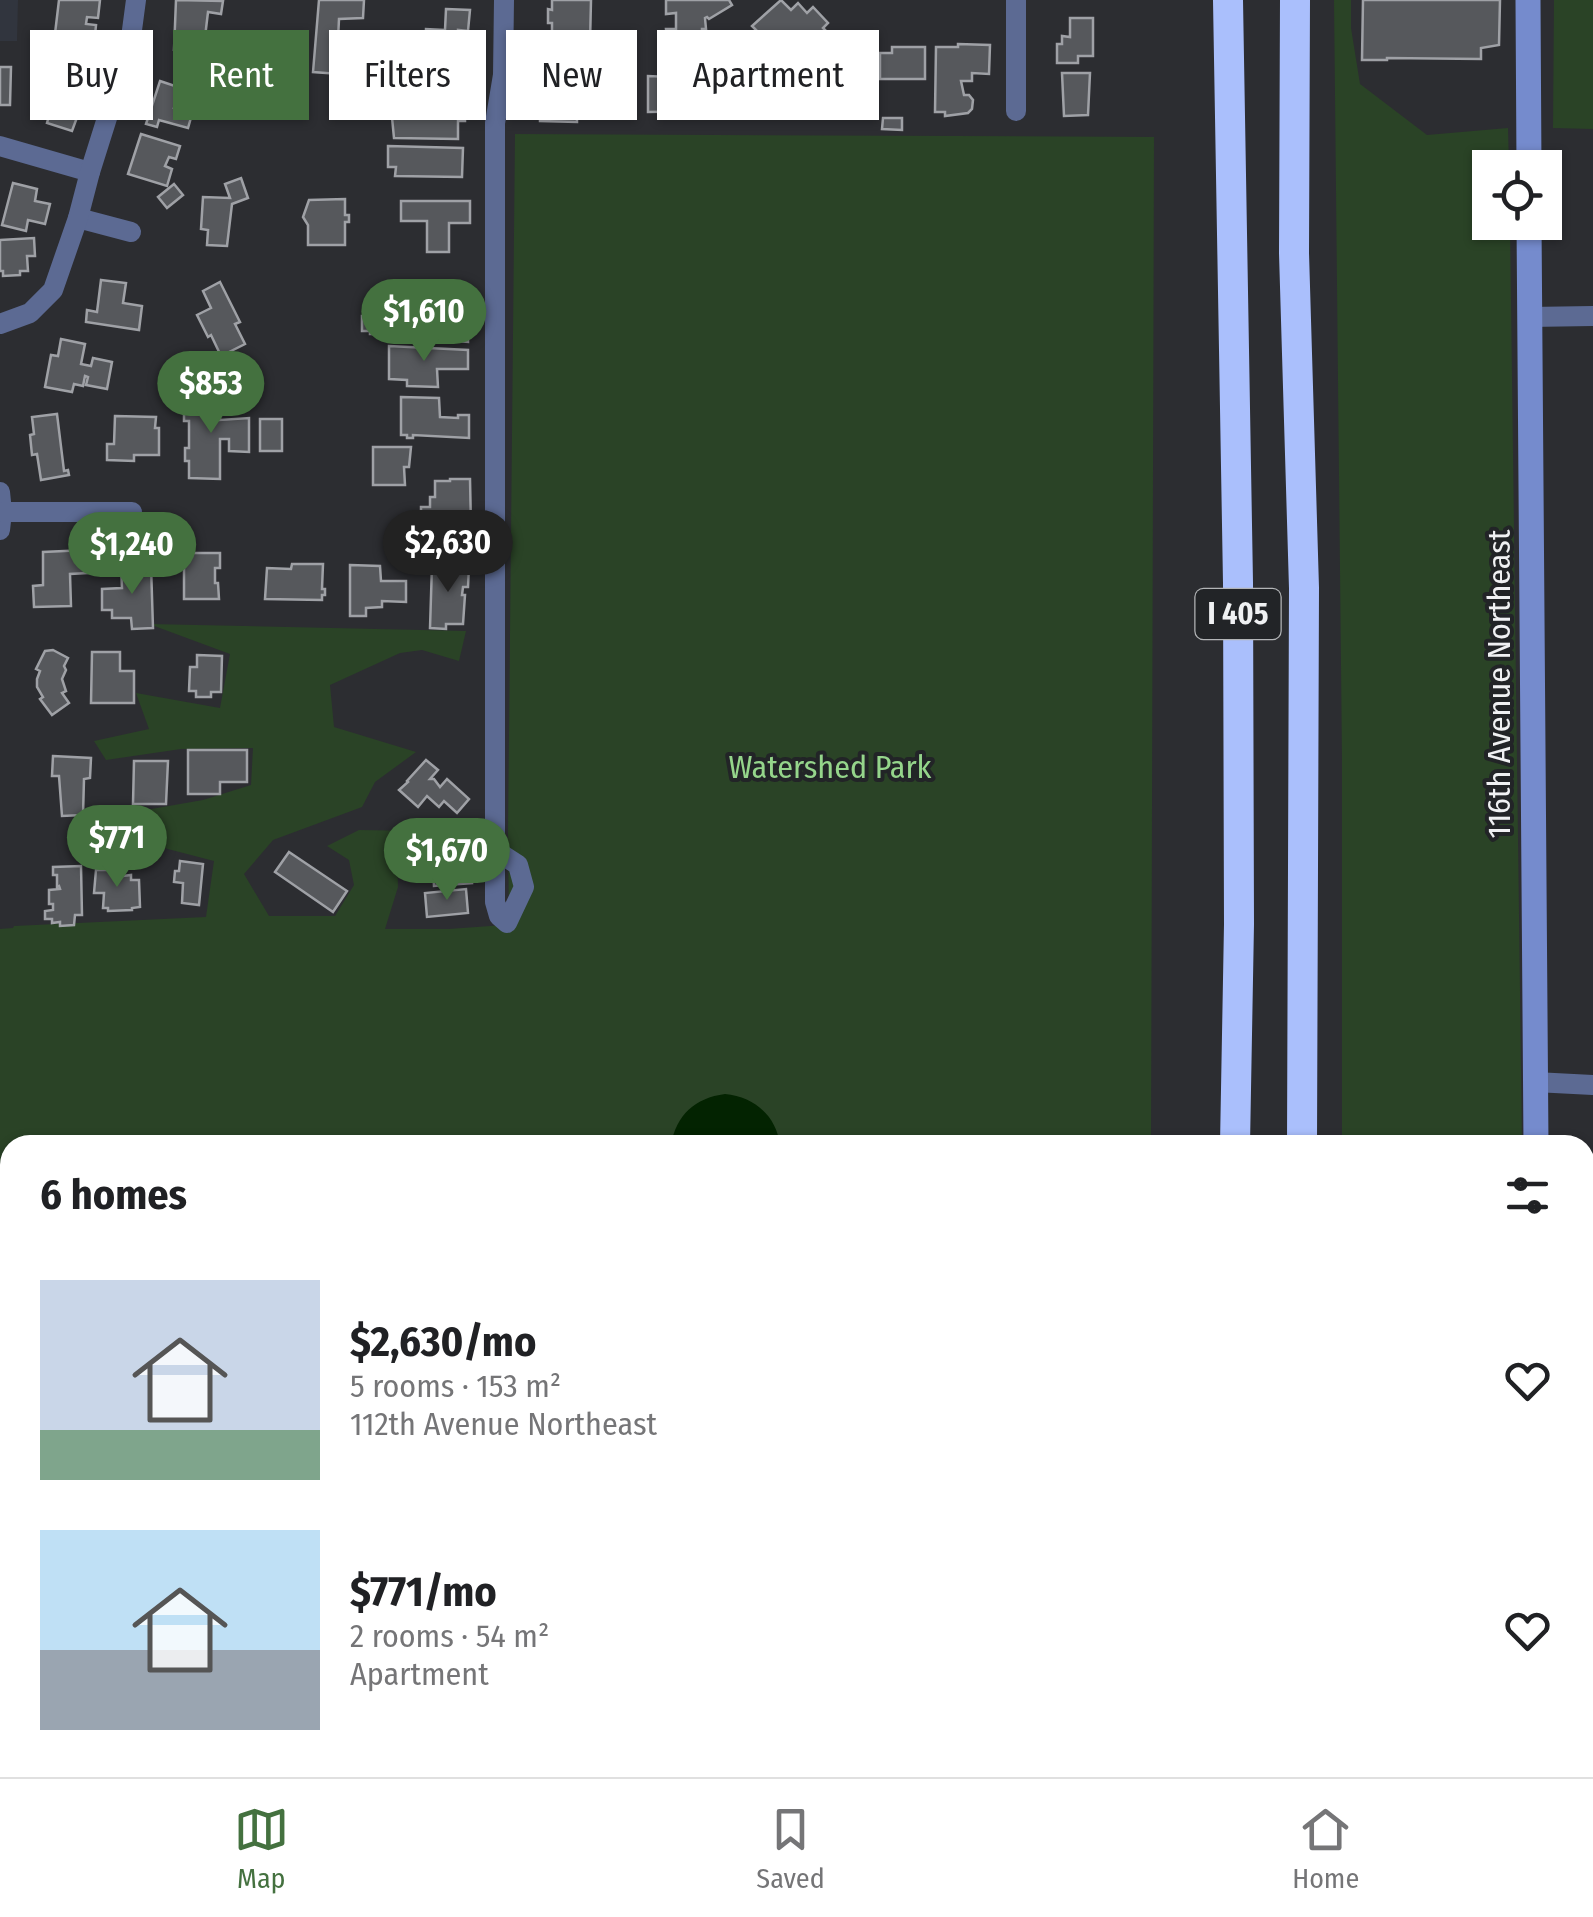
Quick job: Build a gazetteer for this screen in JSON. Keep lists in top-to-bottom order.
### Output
{
  "streets": {
    "highway": ["I 405"],
    "street": ["116th Avenue Northeast"]
  },
  "parks": ["Watershed Park"],
  "page": {
    "chip": [
      "Buy",
      "Rent",
      "Filters",
      "New",
      "Apartment"
    ],
    "price": [
      "$1,610",
      "$853",
      "$2,630",
      "$1,240",
      "$771",
      "$1,670"
    ],
    "heading": "6 homes",
    "list": [
      {
        "name": "$2,630/mo",
        "note": "5 rooms · 153 m² · 112th Avenue Northeast"
      },
      {
        "name": "$771/mo",
        "note": "2 rooms · 54 m² · Apartment"
      }
    ],
    "tabs": ["Map", "Saved", "Home"]
  }
}
